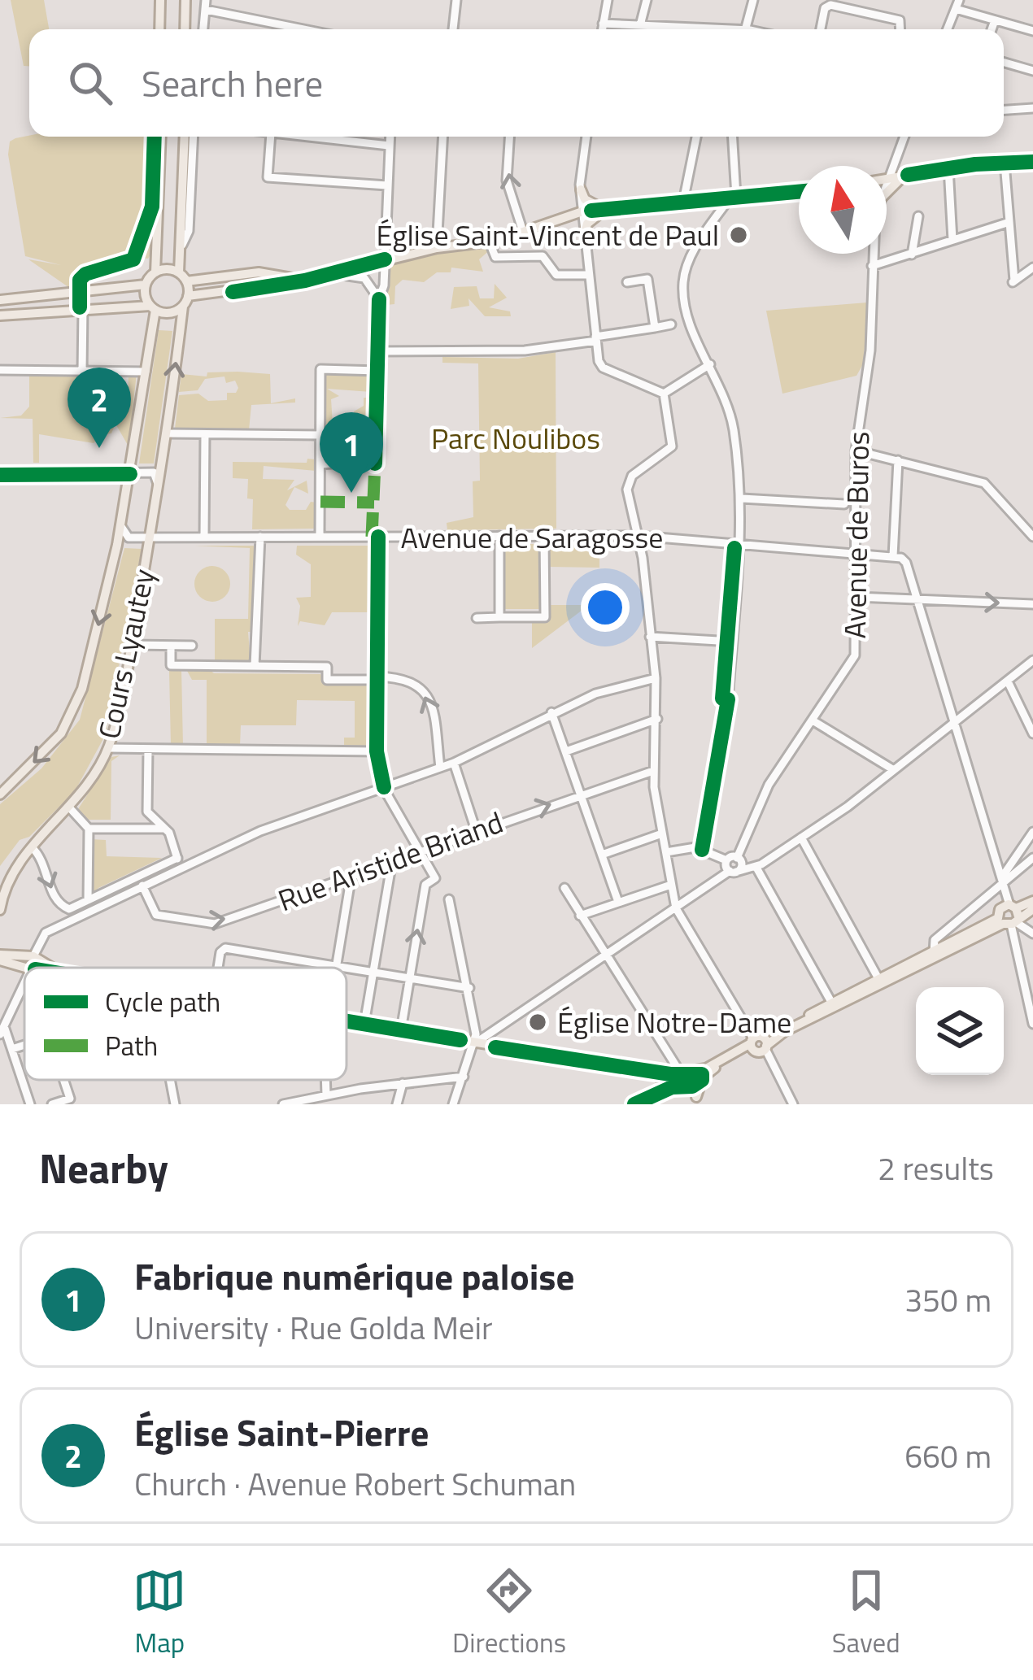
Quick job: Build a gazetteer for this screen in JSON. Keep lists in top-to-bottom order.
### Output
{
  "streets": {
    "main road": ["Cours Lyautey"],
    "street": ["Avenue de Buros", "Avenue de Saragosse", "Rue Aristide Briand"]
  },
  "crossings": [
    ["Avenue de Buros", "Avenue de Saragosse"],
    ["Avenue de Saragosse", "Cours Lyautey"]
  ],
  "one_way": ["Rue Aristide Briand"],
  "parks": ["Parc Noulibos"],
  "places": ["Église Saint-Vincent de Paul", "Église Notre-Dame"],
  "legend": ["Cycle path", "Path"],
  "north": "top",
  "page": {
    "search": "Search here",
    "pins": ["2", "1"],
    "heading": ["Nearby", "2 results"],
    "list": [
      {
        "mark": "1",
        "name": "Fabrique numérique paloise",
        "note": "University · Rue Golda Meir",
        "value": "350 m"
      },
      {
        "mark": "2",
        "name": "Église Saint-Pierre",
        "note": "Church · Avenue Robert Schuman",
        "value": "660 m"
      }
    ],
    "nav": ["Map", "Directions", "Saved"]
  }
}
